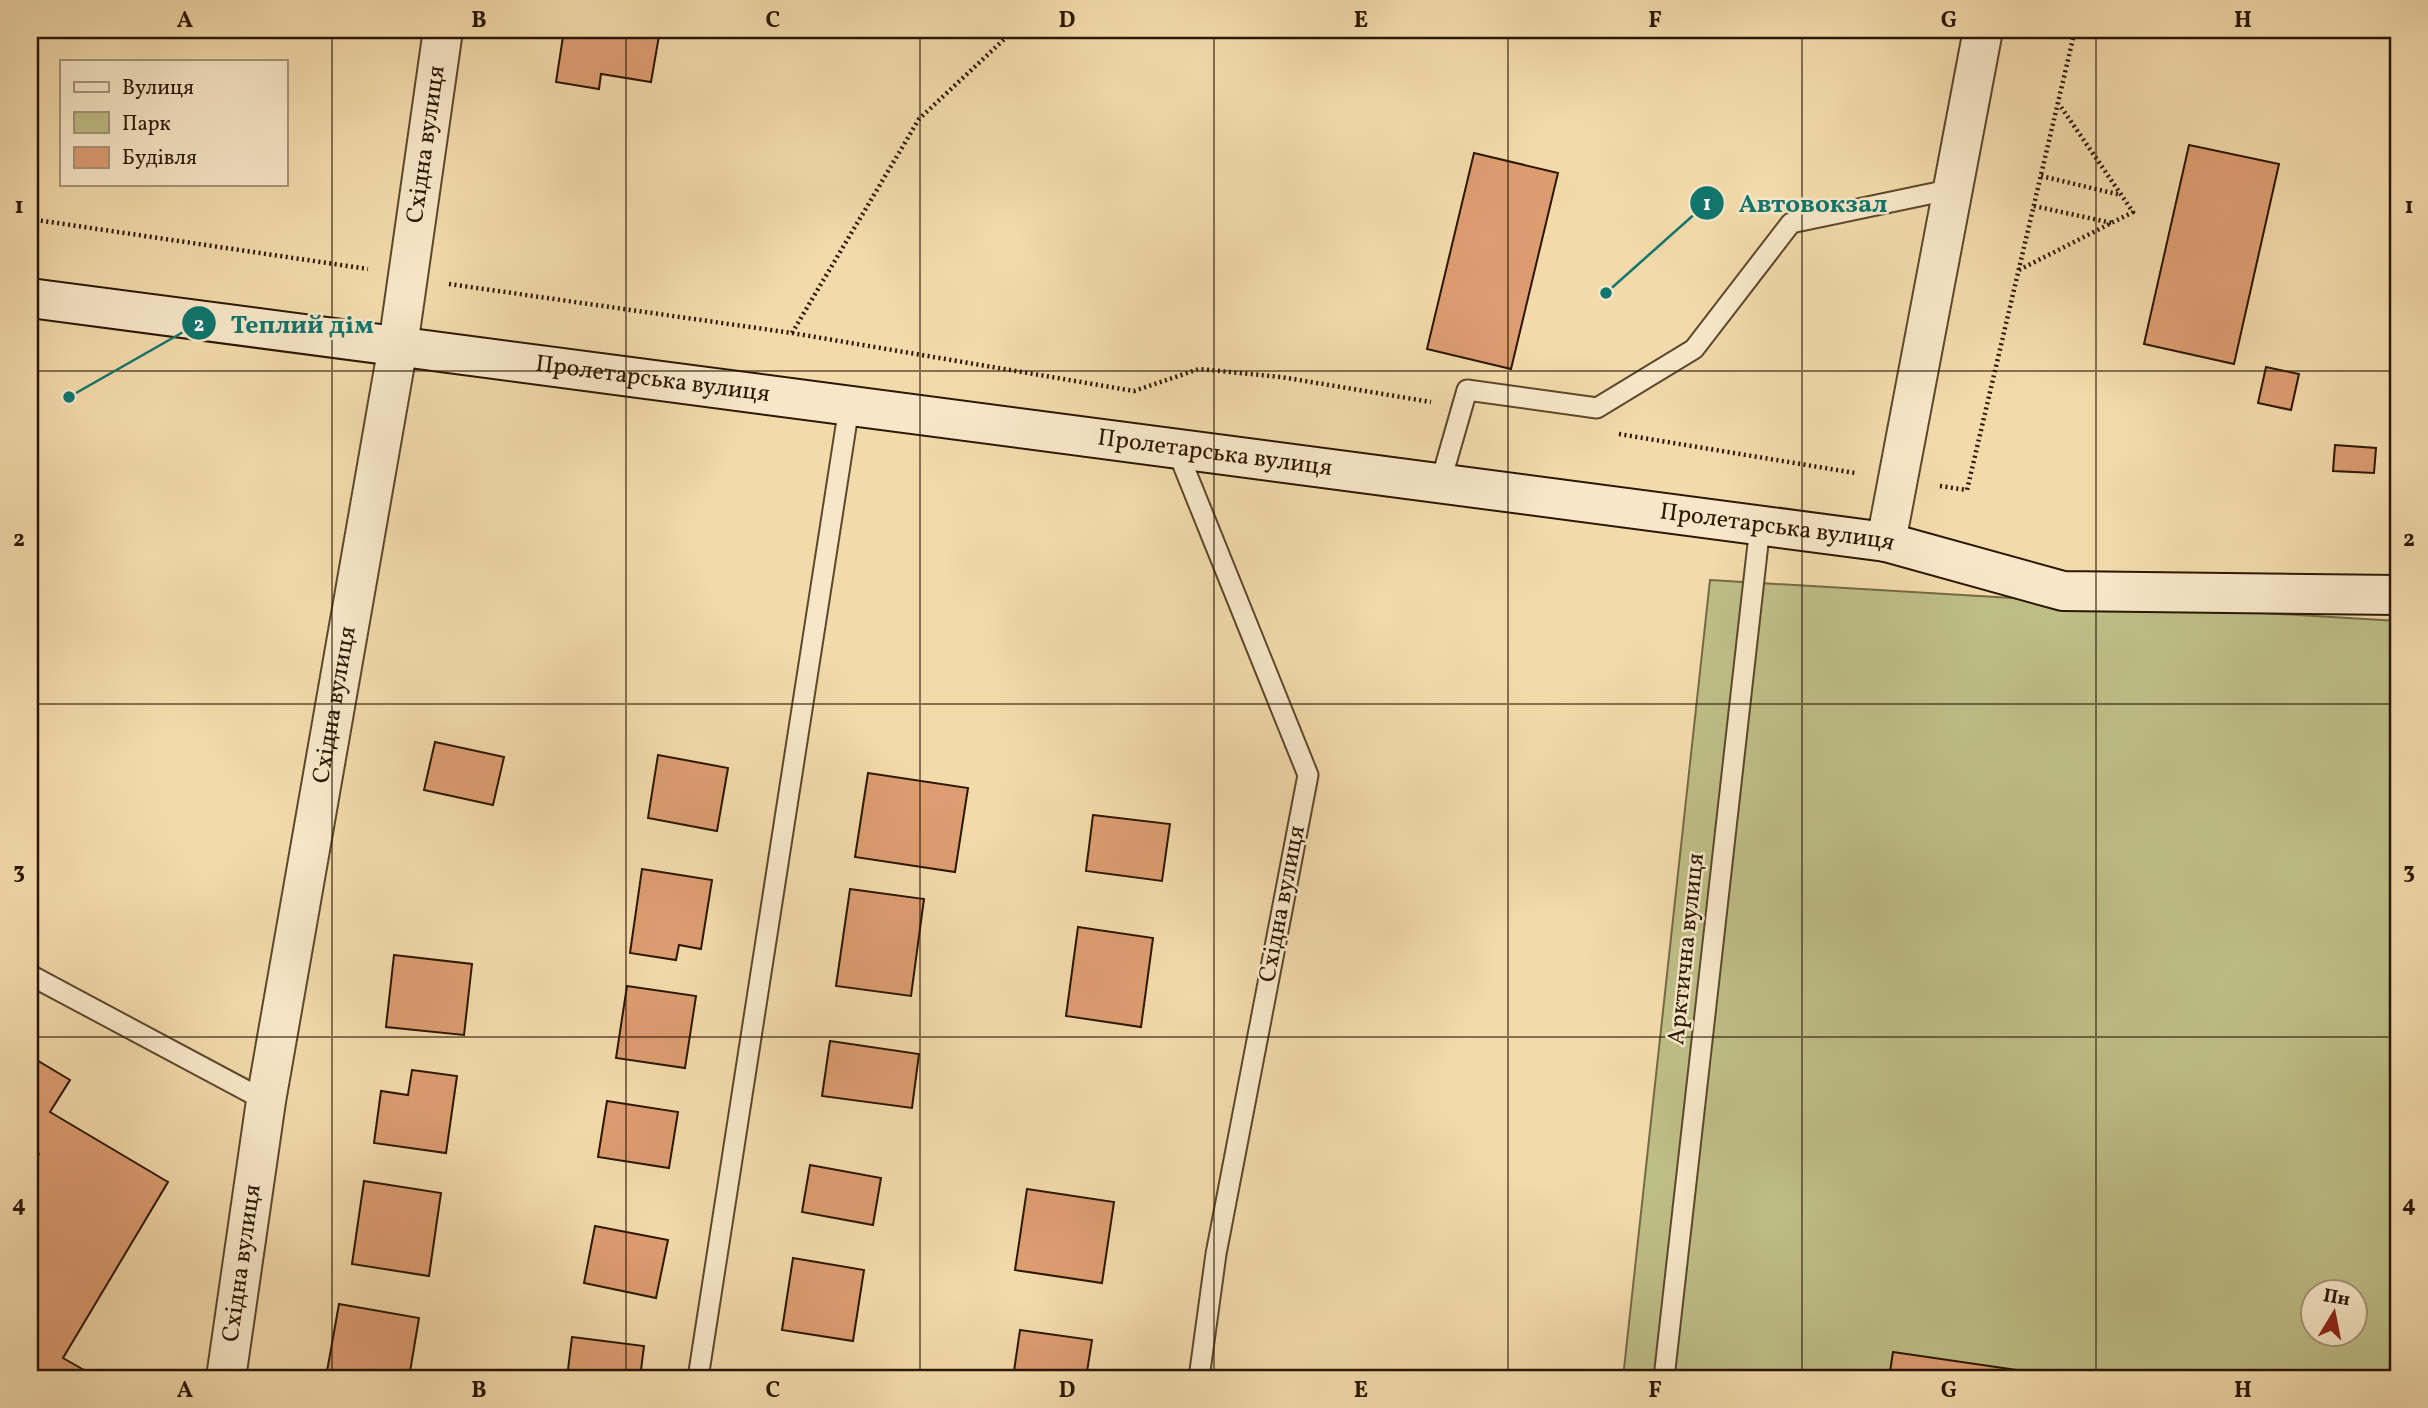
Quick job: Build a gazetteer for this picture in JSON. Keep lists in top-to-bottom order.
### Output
{
  "streets": {
    "street": ["Східна вулиця", "Пролетарська вулиця"],
    "lane": ["Арктична вулиця"]
  },
  "crossings": [
    ["Східна вулиця", "Пролетарська вулиця"],
    ["Пролетарська вулиця", "Арктична вулиця"]
  ],
  "places": ["Автовокзал", "Теплий дім"],
  "legend": ["Вулиця", "Парк", "Будівля"],
  "north": "top",
  "grid": {
    "columns": [
      "A",
      "B",
      "C",
      "D",
      "E",
      "F",
      "G",
      "H"
    ],
    "rows": [
      "1",
      "2",
      "3",
      "4"
    ]
  }
}
